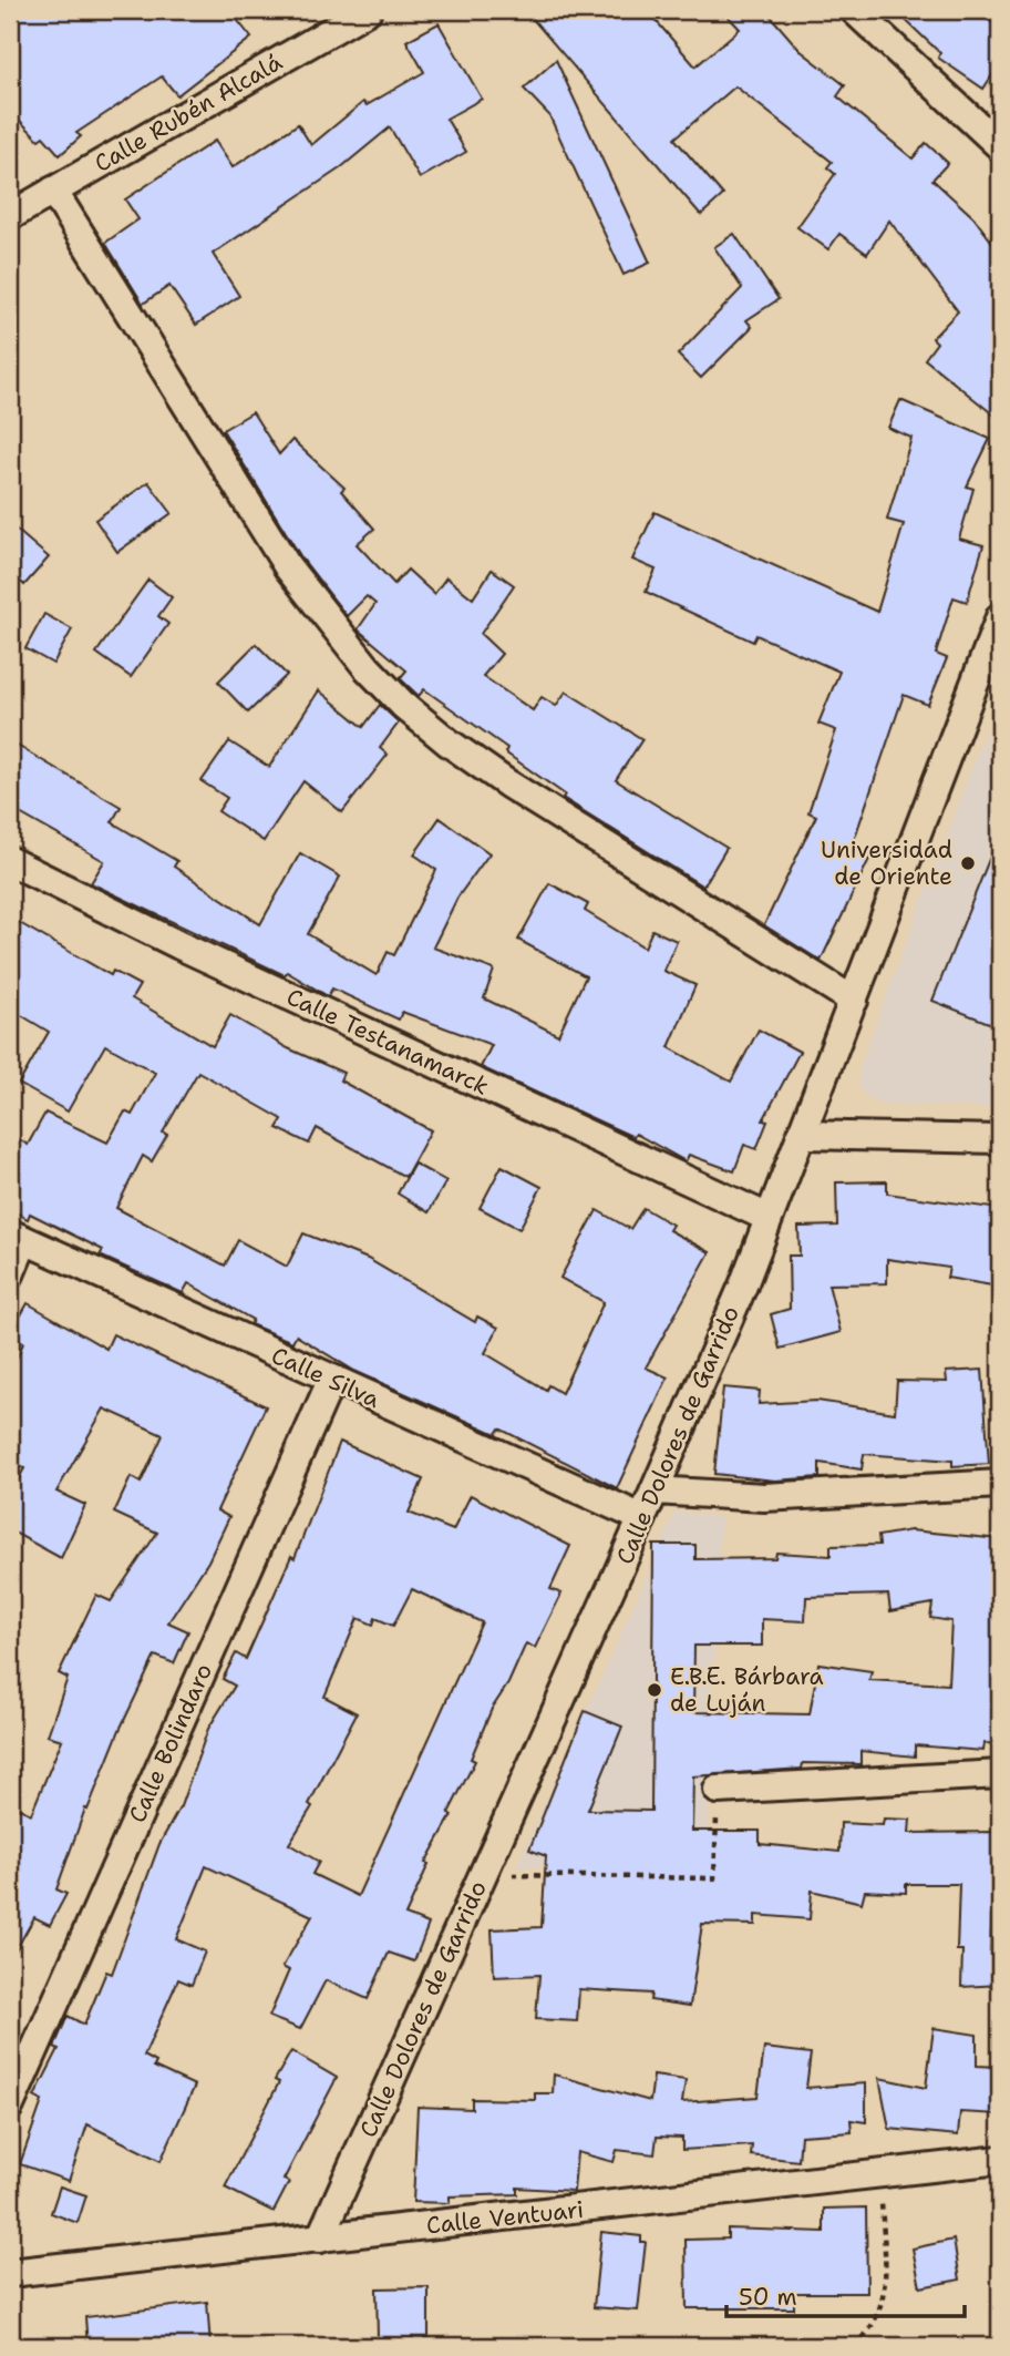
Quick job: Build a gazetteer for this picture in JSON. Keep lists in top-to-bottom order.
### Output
{
  "streets": {
    "street": [
      "Calle Rubén Alcalá",
      "Calle Testanamarck",
      "Calle Silva",
      "Calle Dolores de Garrido",
      "Calle Bolindaro",
      "Calle Ventuari"
    ]
  },
  "crossings": [
    ["Calle Testanamarck", "Calle Dolores de Garrido"],
    ["Calle Silva", "Calle Dolores de Garrido"],
    ["Calle Silva", "Calle Bolindaro"],
    ["Calle Dolores de Garrido", "Calle Ventuari"]
  ],
  "places": ["Universidad de Oriente", "E.B.E. Bárbara de Luján"],
  "scale_bar": "50 m"
}
